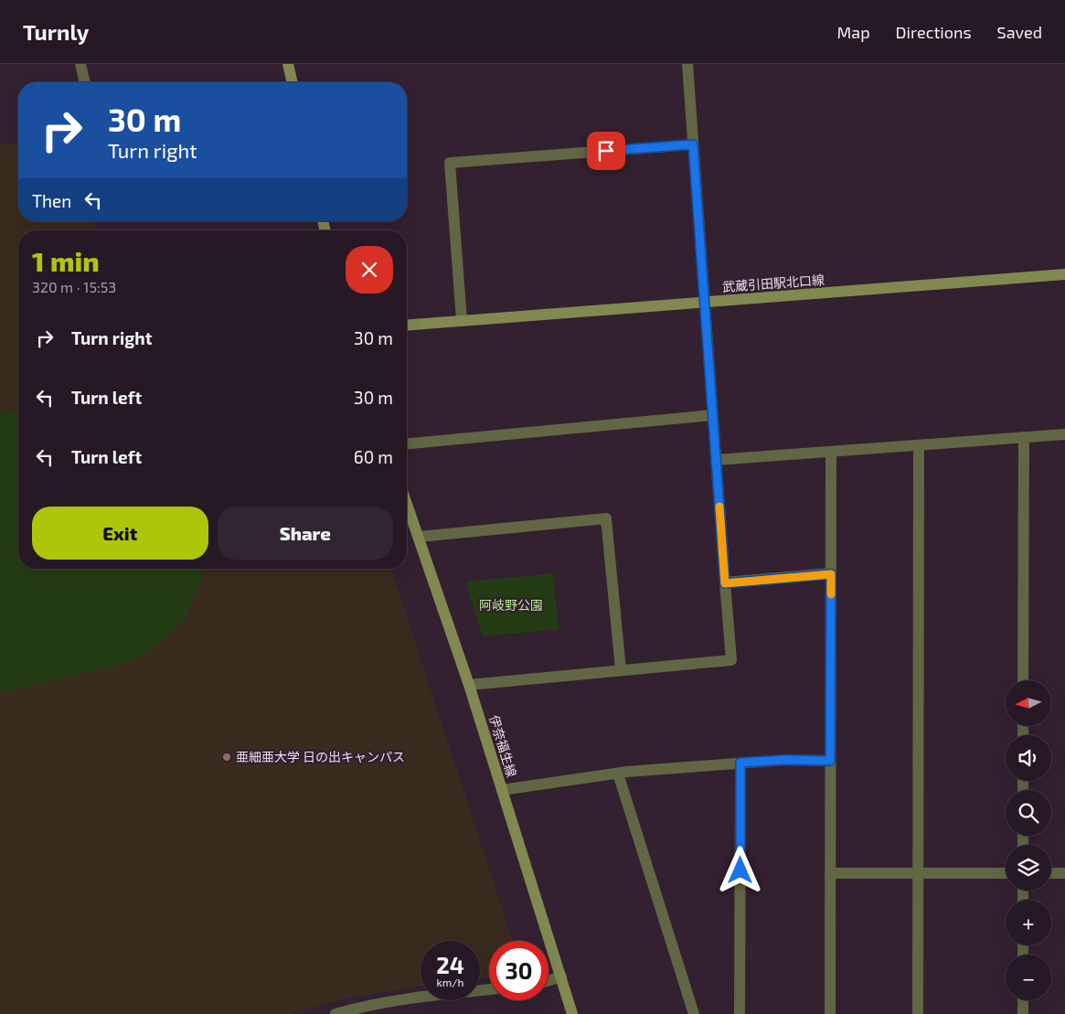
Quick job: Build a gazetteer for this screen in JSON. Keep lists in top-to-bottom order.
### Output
{
  "streets": {
    "street": ["武蔵引田駅北口線", "伊奈福生線"]
  },
  "parks": ["阿岐野公園"],
  "places": ["亜細亜大学 日の出キャンパス"],
  "north": "left",
  "page": {
    "header": "Turnly",
    "nav": ["Map", "Directions", "Saved"],
    "turn": ["30 m", "Turn right"],
    "then": "Then",
    "heading": ["1 min", "320 m · 15:53"],
    "list": [
      {
        "name": "Turn right",
        "value": "30 m"
      },
      {
        "name": "Turn left",
        "value": "30 m"
      },
      {
        "name": "Turn left",
        "value": "60 m"
      }
    ],
    "buttons": ["Exit", "Share"],
    "map_buttons": ["+", "−"],
    "speed": "24 km/h",
    "limit": "30"
  }
}
